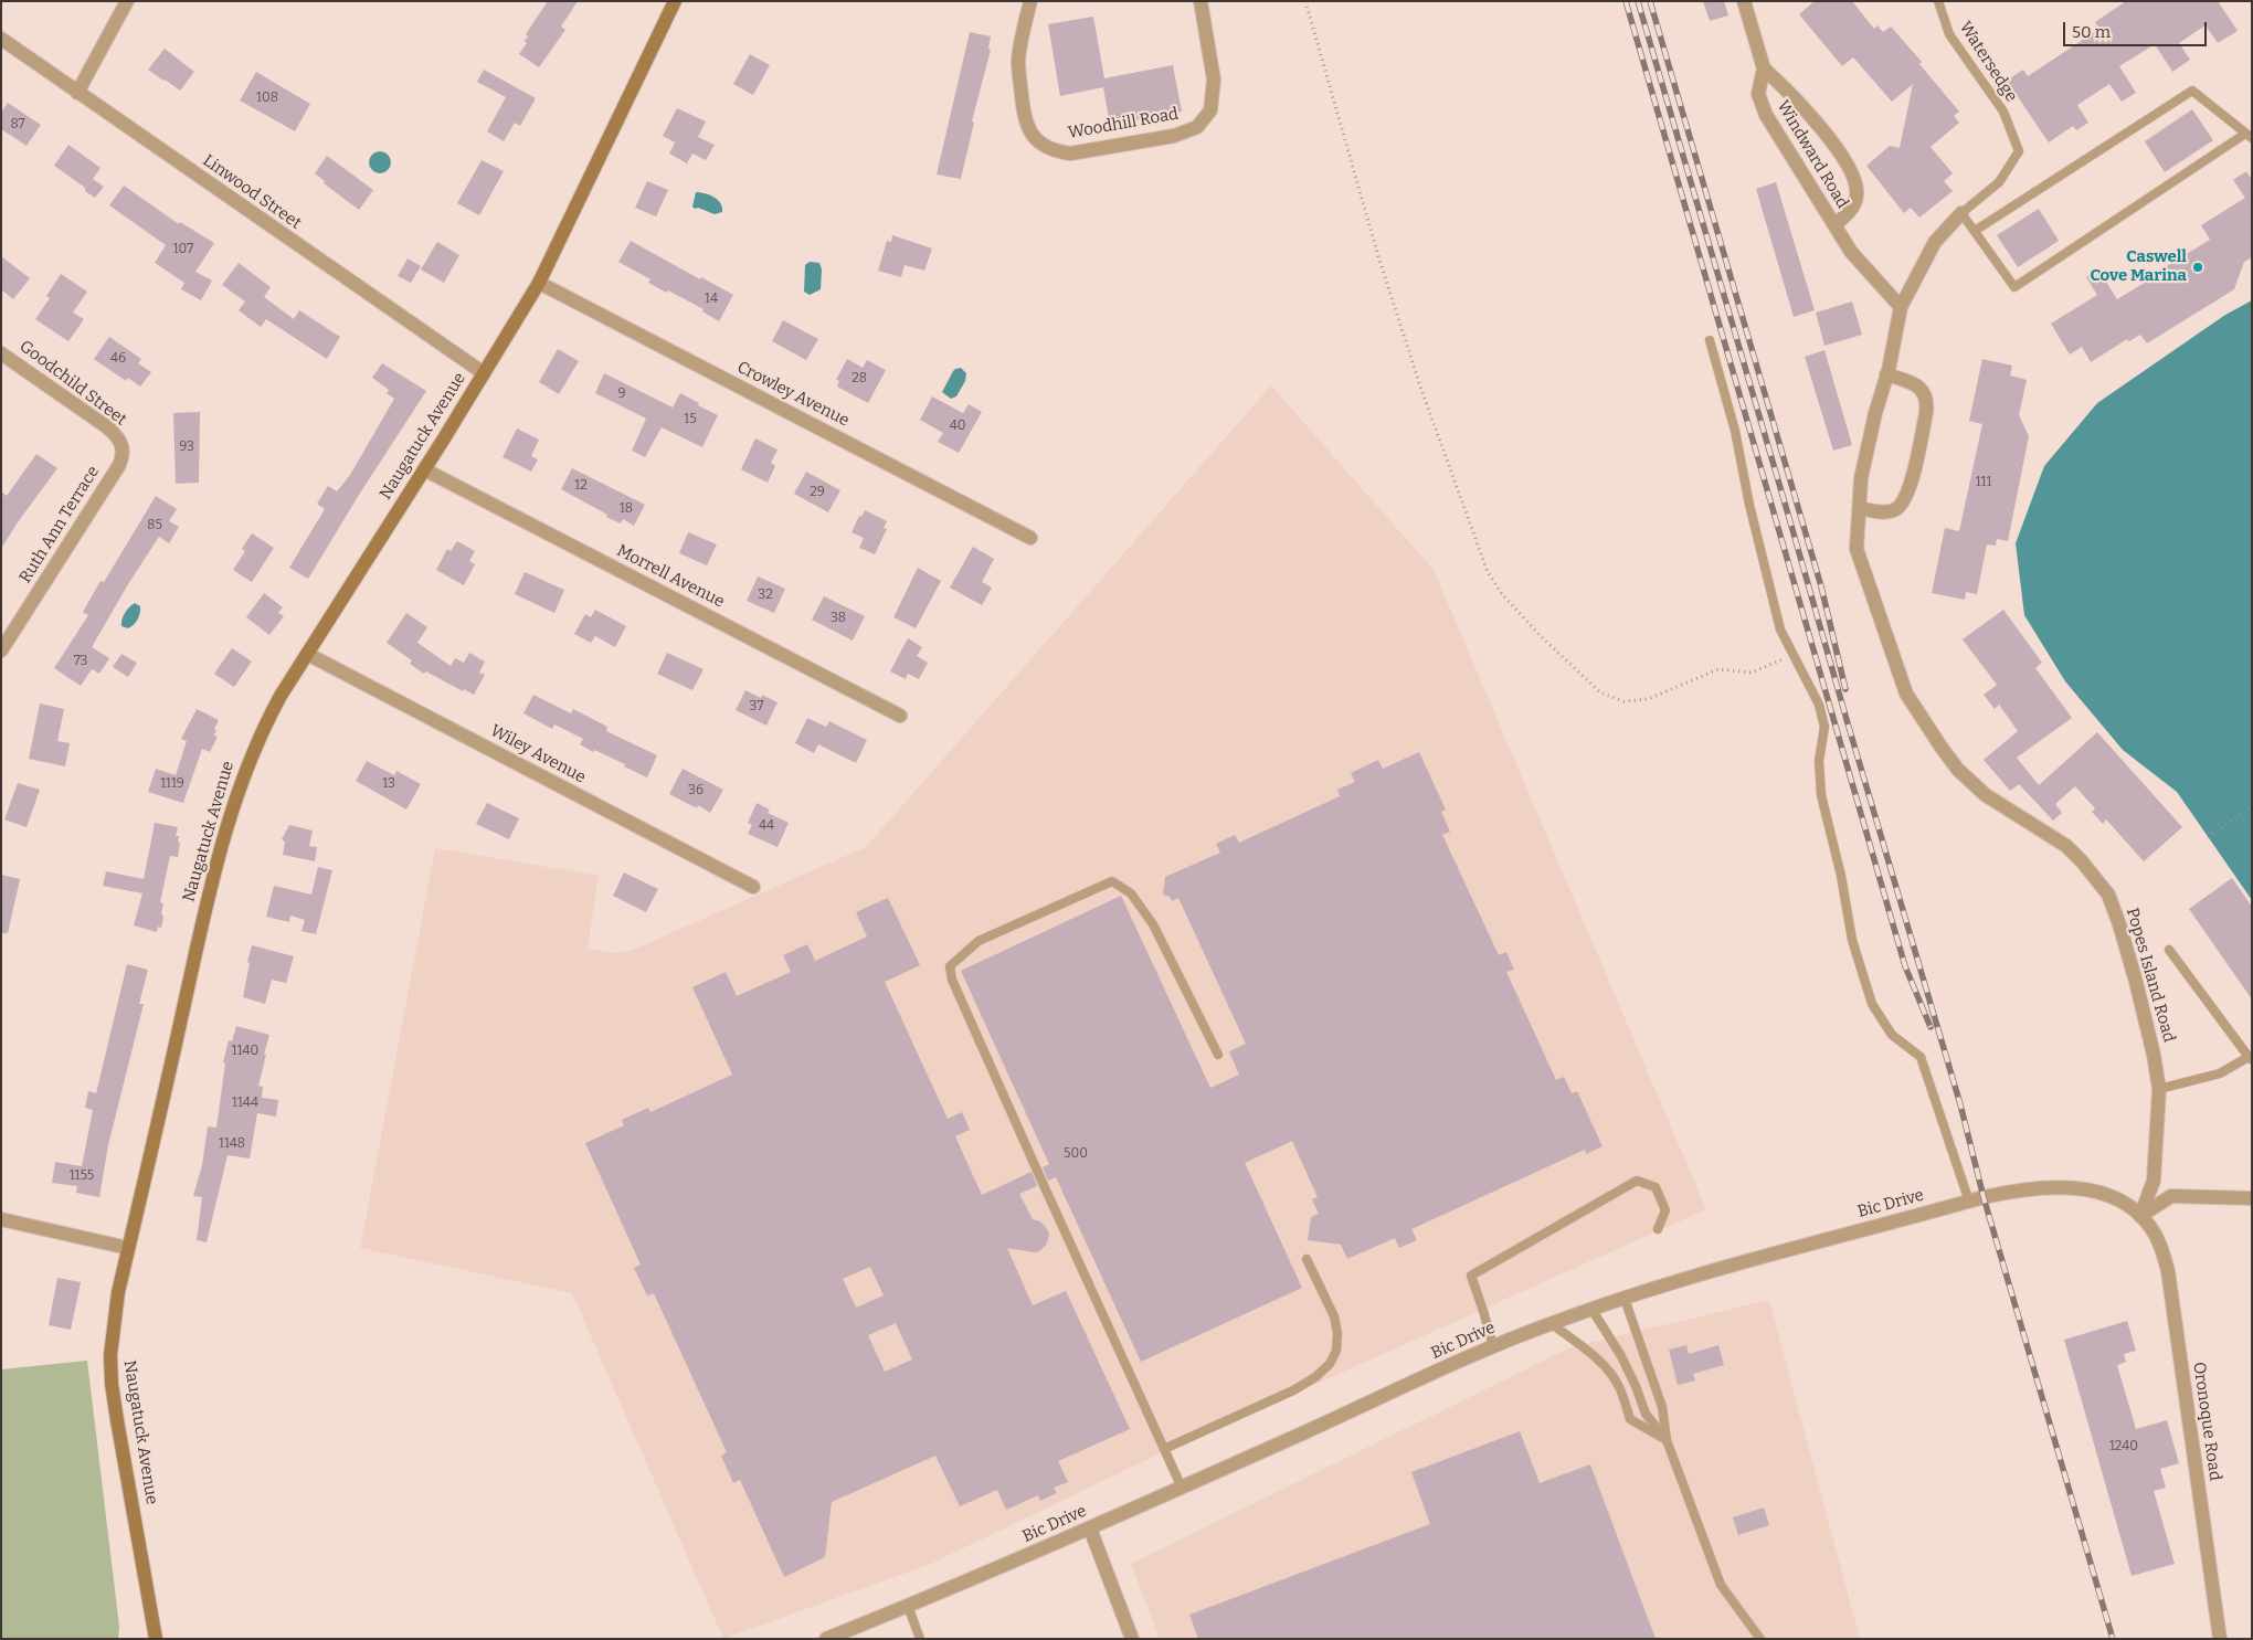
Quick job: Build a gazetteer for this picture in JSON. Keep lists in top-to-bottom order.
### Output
{
  "streets": {
    "main road": ["Naugatuck Avenue"],
    "street": [
      "Woodhill Road",
      "Windward Road",
      "Linwood Street",
      "Goodchild Street",
      "Crowley Avenue",
      "Ruth Ann Terrace",
      "Morrell Avenue",
      "Wiley Avenue",
      "Popes Island Road",
      "Bic Drive",
      "Oronoque Road"
    ],
    "lane": ["Watersedge"]
  },
  "crossings": [
    ["Watersedge", "Popes Island Road"],
    ["Windward Road", "Popes Island Road"],
    ["Linwood Street", "Naugatuck Avenue"],
    ["Goodchild Street", "Ruth Ann Terrace"],
    ["Crowley Avenue", "Naugatuck Avenue"],
    ["Naugatuck Avenue", "Morrell Avenue"],
    ["Naugatuck Avenue", "Wiley Avenue"],
    ["Popes Island Road", "Bic Drive"],
    ["Popes Island Road", "Oronoque Road"],
    ["Bic Drive", "Oronoque Road"]
  ],
  "places": ["Caswell Cove Marina"],
  "house_numbers": [
    "108",
    "87",
    "107",
    "14",
    "46",
    "28",
    "9",
    "15",
    "40",
    "93",
    "111",
    "12",
    "29",
    "18",
    "85",
    "32",
    "38",
    "73",
    "37",
    "1119",
    "13",
    "36",
    "44",
    "1140",
    "1144",
    "1148",
    "500",
    "1155",
    "1240"
  ],
  "scale_bar": "50 m"
}
